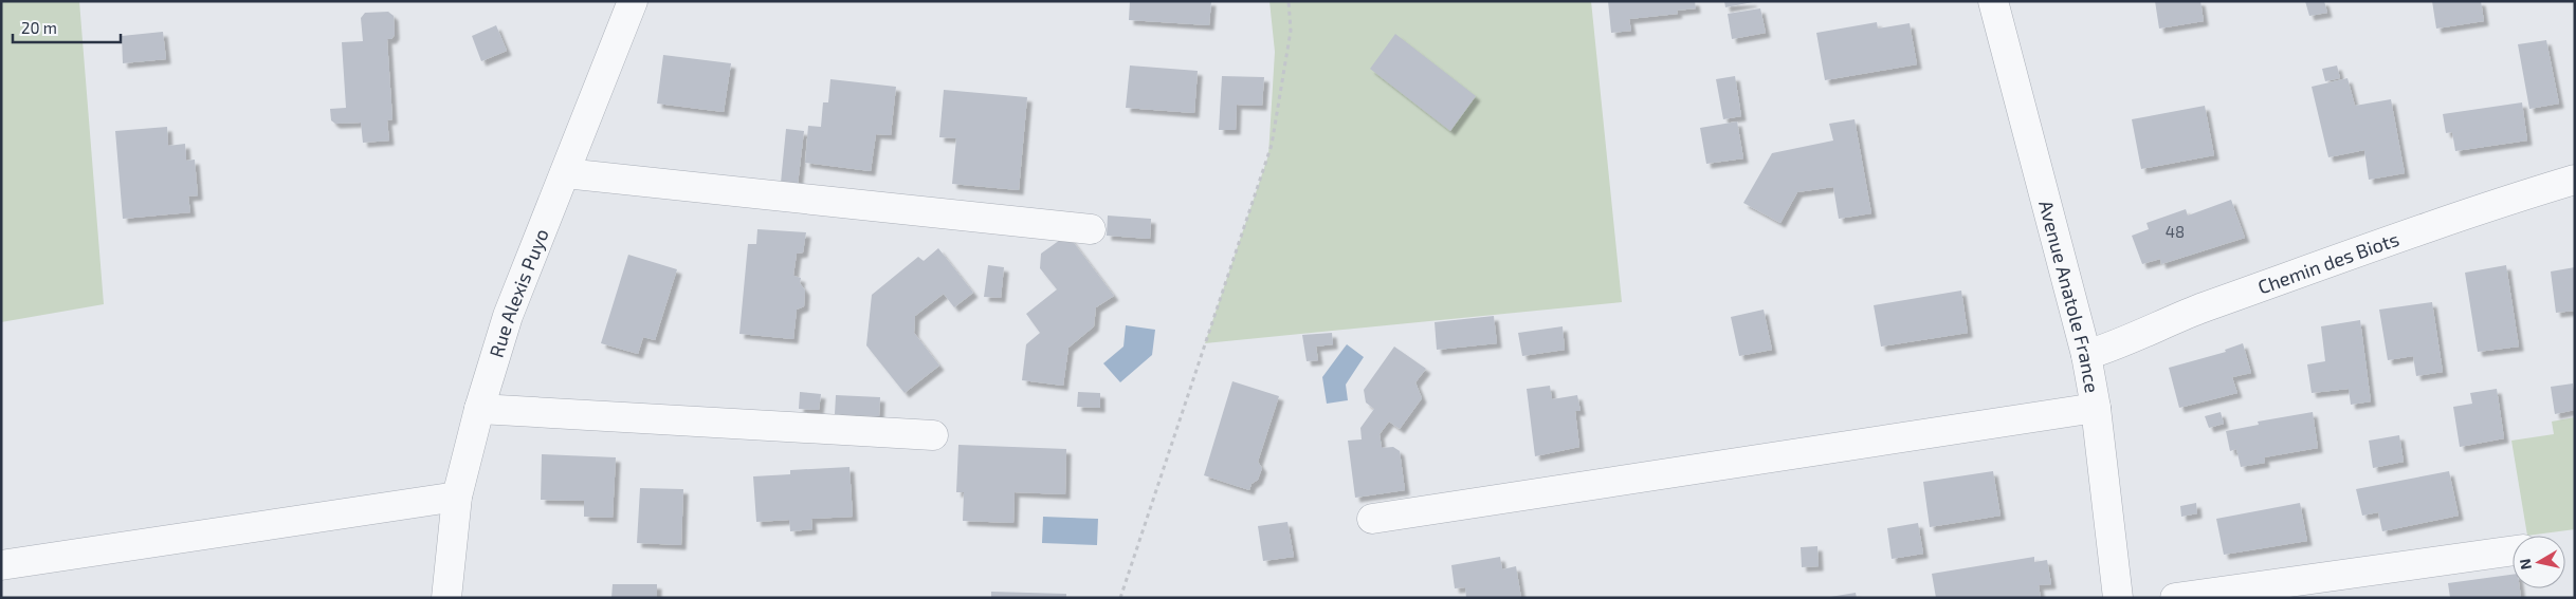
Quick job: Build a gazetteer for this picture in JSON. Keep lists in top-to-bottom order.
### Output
{
  "streets": {
    "street": ["Chemin des Biots", "Rue Alexis Puyo", "Avenue Anatole France"]
  },
  "crossings": [
    ["Chemin des Biots", "Avenue Anatole France"]
  ],
  "house_numbers": ["48"],
  "scale_bar": "20 m",
  "north": "left"
}
